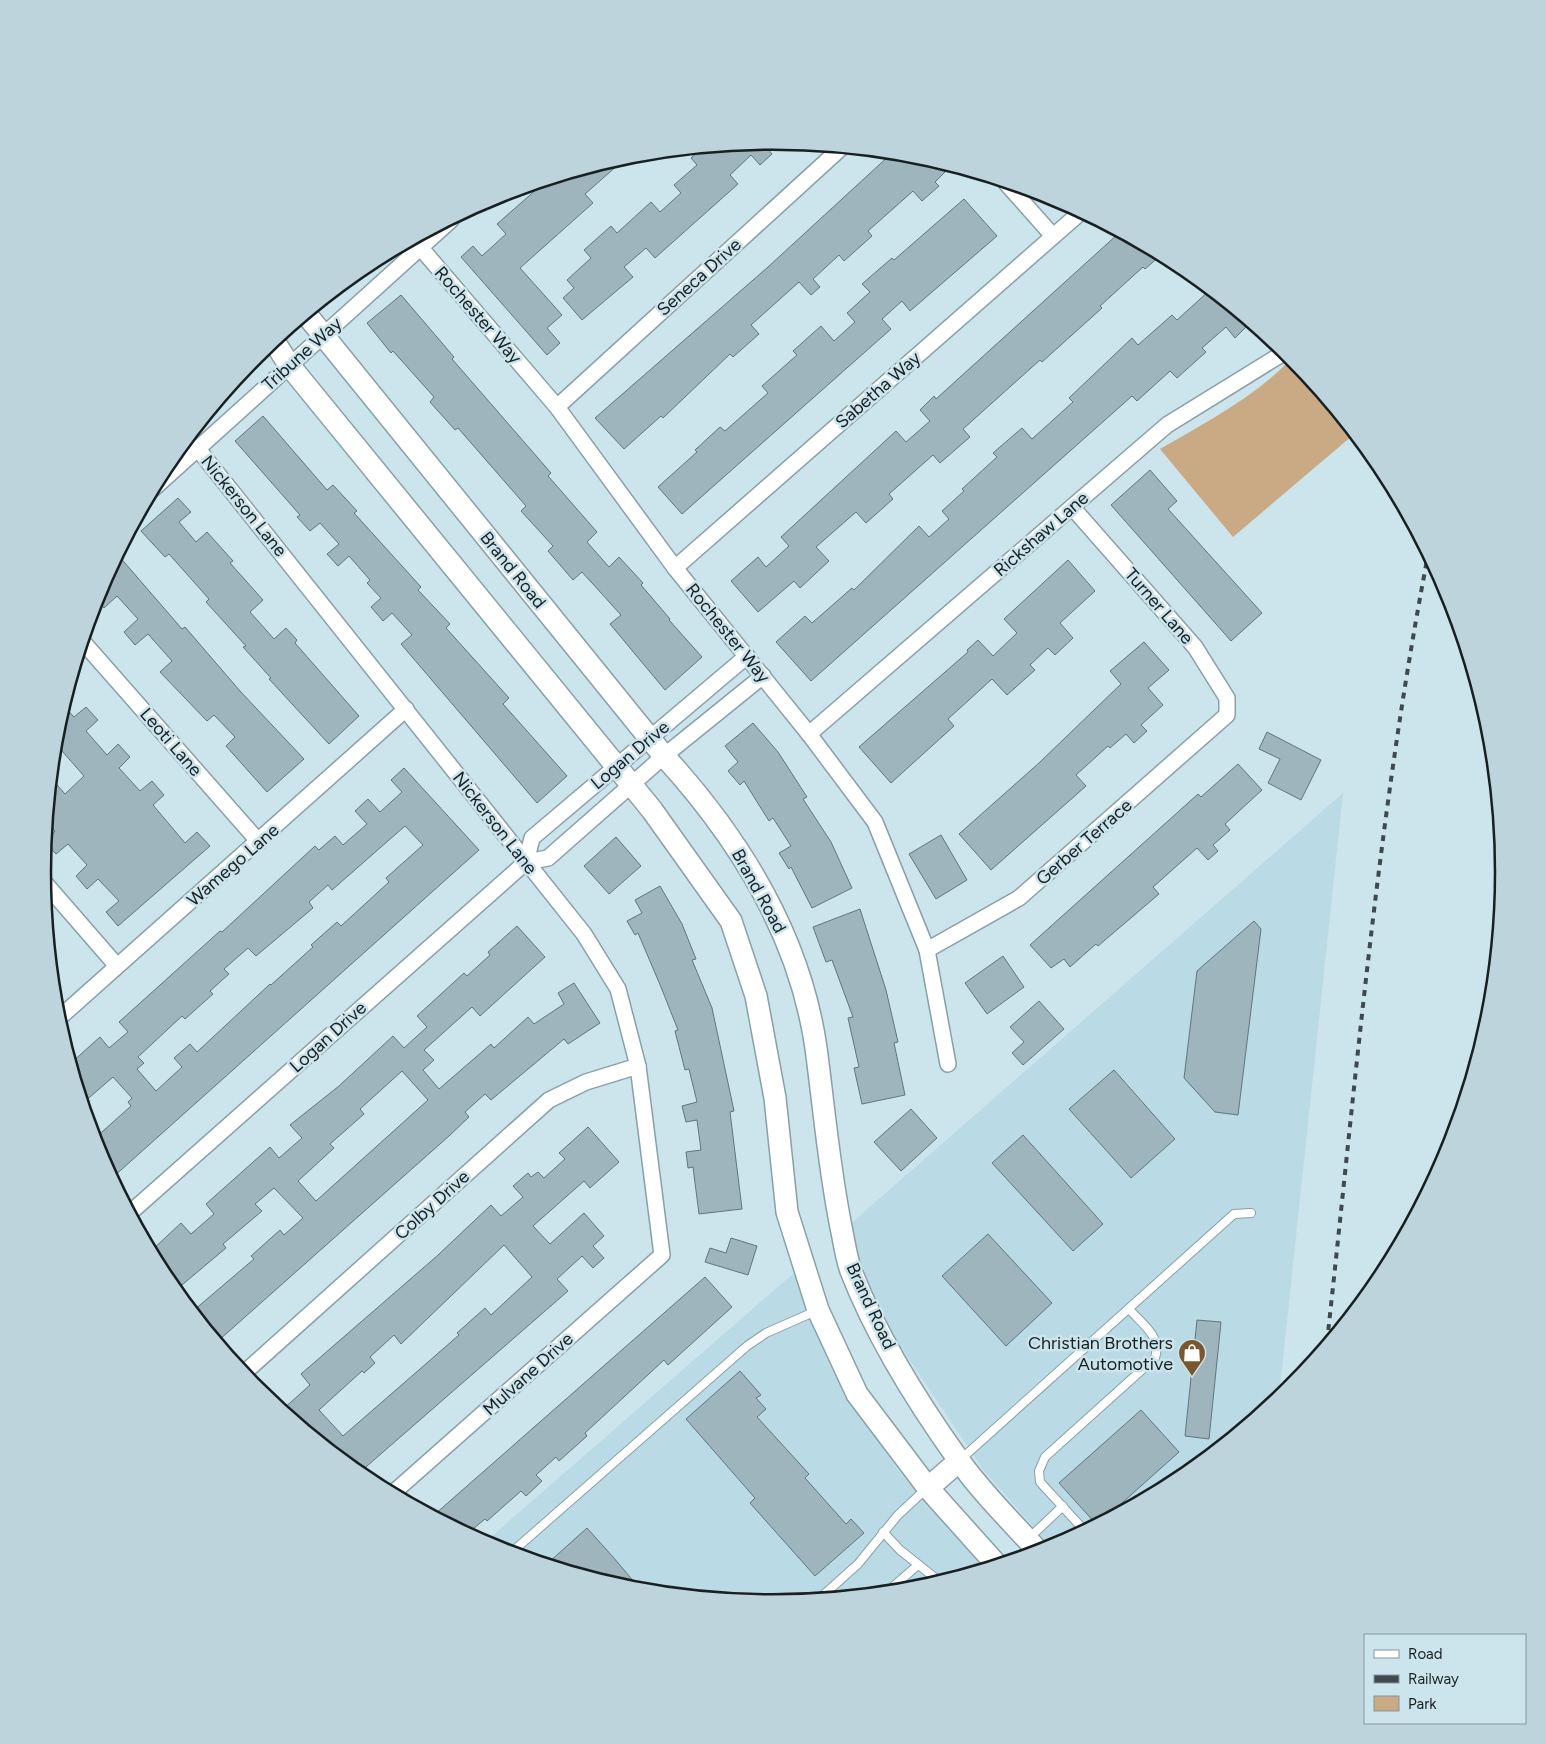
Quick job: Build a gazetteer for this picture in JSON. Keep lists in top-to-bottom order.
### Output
{
  "streets": {
    "main road": ["Brand Road"],
    "street": [
      "Seneca Drive",
      "Rochester Way",
      "Tribune Way",
      "Sabetha Way",
      "Nickerson Lane",
      "Rickshaw Lane",
      "Turner Lane",
      "Leoti Lane",
      "Logan Drive",
      "Gerber Terrace",
      "Wamego Lane",
      "Colby Drive",
      "Mulvane Drive"
    ]
  },
  "crossings": [
    ["Seneca Drive", "Rochester Way"],
    ["Rochester Way", "Tribune Way"],
    ["Rochester Way", "Sabetha Way"],
    ["Rochester Way", "Rickshaw Lane"],
    ["Rochester Way", "Logan Drive"],
    ["Rochester Way", "Gerber Terrace"],
    ["Tribune Way", "Nickerson Lane"],
    ["Tribune Way", "Brand Road"],
    ["Nickerson Lane", "Logan Drive"],
    ["Nickerson Lane", "Wamego Lane"],
    ["Nickerson Lane", "Colby Drive"],
    ["Nickerson Lane", "Mulvane Drive"],
    ["Rickshaw Lane", "Turner Lane"],
    ["Brand Road", "Logan Drive"],
    ["Turner Lane", "Gerber Terrace"],
    ["Leoti Lane", "Wamego Lane"]
  ],
  "places": {
    "shop": ["Christian Brothers Automotive"]
  },
  "legend": ["Road", "Railway", "Park"]
}
